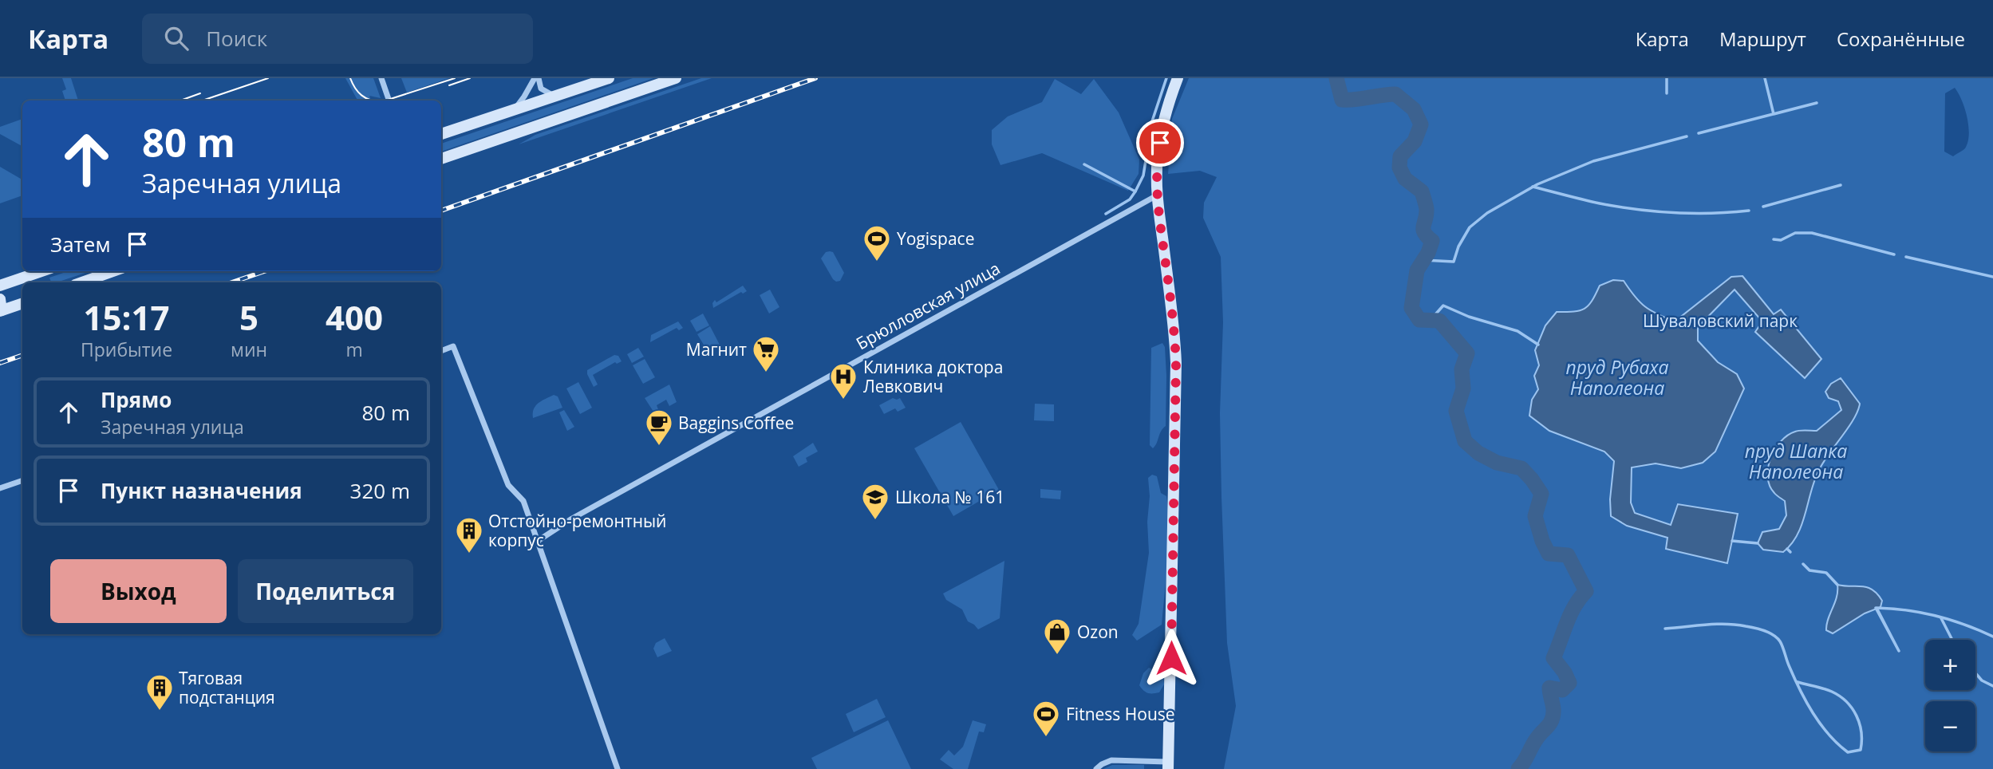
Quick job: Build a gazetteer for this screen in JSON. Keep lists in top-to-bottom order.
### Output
{
  "streets": {
    "street": ["Брюлловская улица"]
  },
  "water": ["пруд Рубаха Наполеона", "пруд Шапка Наполеона"],
  "parks": ["Шуваловский парк"],
  "places": {
    "sports": ["Yogispace", "Fitness House"],
    "supermarket": ["Магнит"],
    "hospital": ["Клиника доктора Левкович"],
    "cafe": ["Baggins Coffee"],
    "school or university": ["Школа № 161"],
    "building": ["Отстойно-ремонтный корпус", "Тяговая подстанция"],
    "shop": ["Ozon"]
  },
  "page": {
    "header": "Карта",
    "search": "Поиск",
    "nav": ["Карта", "Маршрут", "Сохранённые"],
    "turn": ["80 m", "Заречная улица"],
    "then": "Затем",
    "eta": [
      "15:17",
      "Прибытие",
      "5",
      "мин",
      "400",
      "m"
    ],
    "list": [
      {
        "name": "Прямо",
        "note": "Заречная улица",
        "value": "80 m"
      },
      {
        "name": "Пункт назначения",
        "value": "320 m"
      }
    ],
    "buttons": ["Выход", "Поделиться"],
    "map_buttons": ["+", "−"]
  }
}
